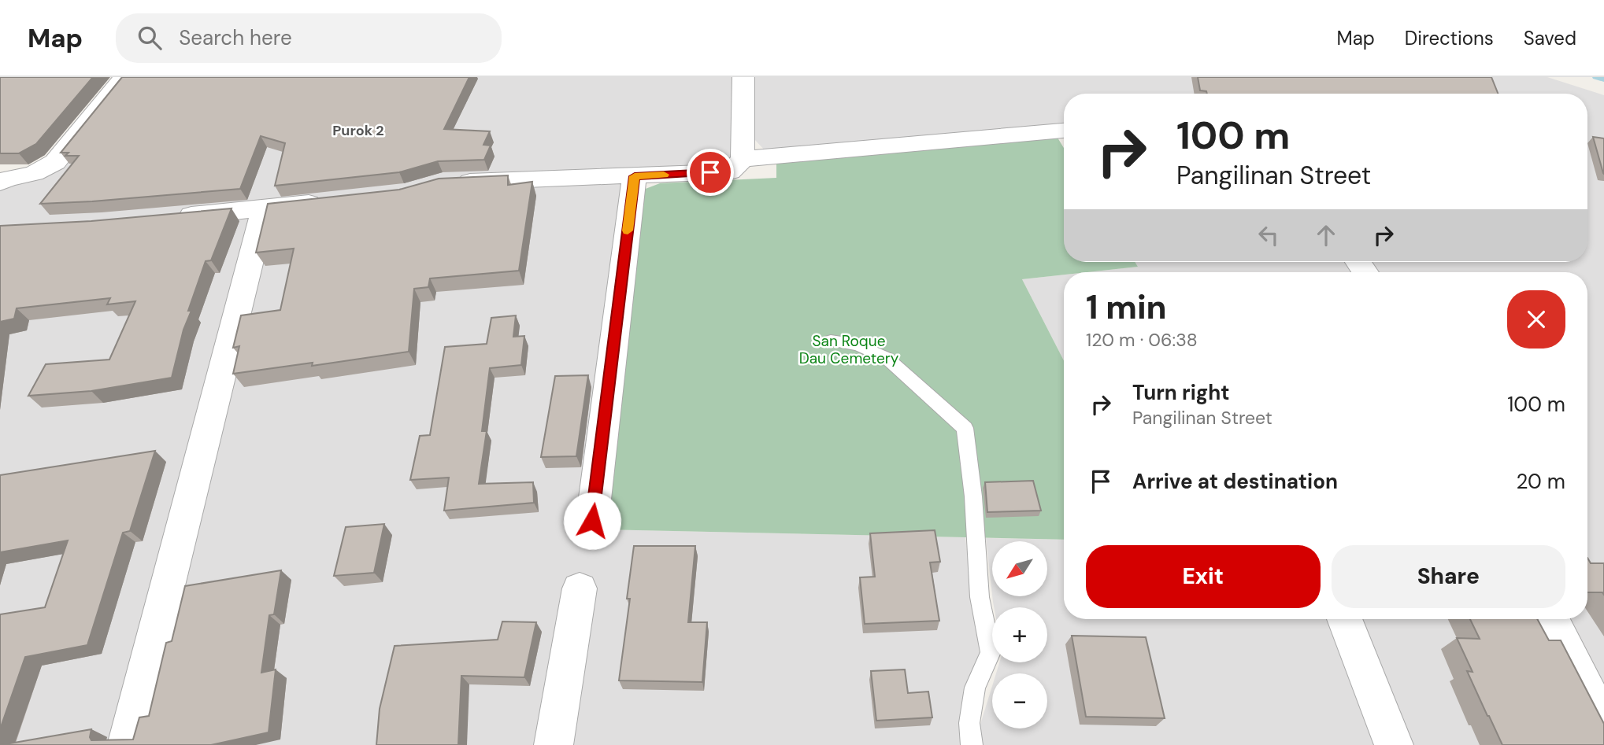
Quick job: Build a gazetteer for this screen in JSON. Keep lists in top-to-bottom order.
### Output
{
  "districts": ["Purok 2"],
  "parks": ["San Roque Dau Cemetery"],
  "north": "bottom left",
  "page": {
    "header": "Map",
    "search": "Search here",
    "nav": ["Map", "Directions", "Saved"],
    "turn": ["100 m", "Pangilinan Street"],
    "heading": ["1 min", "120 m · 06:38"],
    "list": [
      {
        "name": "Turn right",
        "note": "Pangilinan Street",
        "value": "100 m"
      },
      {
        "name": "Arrive at destination",
        "value": "20 m"
      }
    ],
    "buttons": ["Exit", "Share"],
    "map_buttons": ["+", "−"]
  }
}
